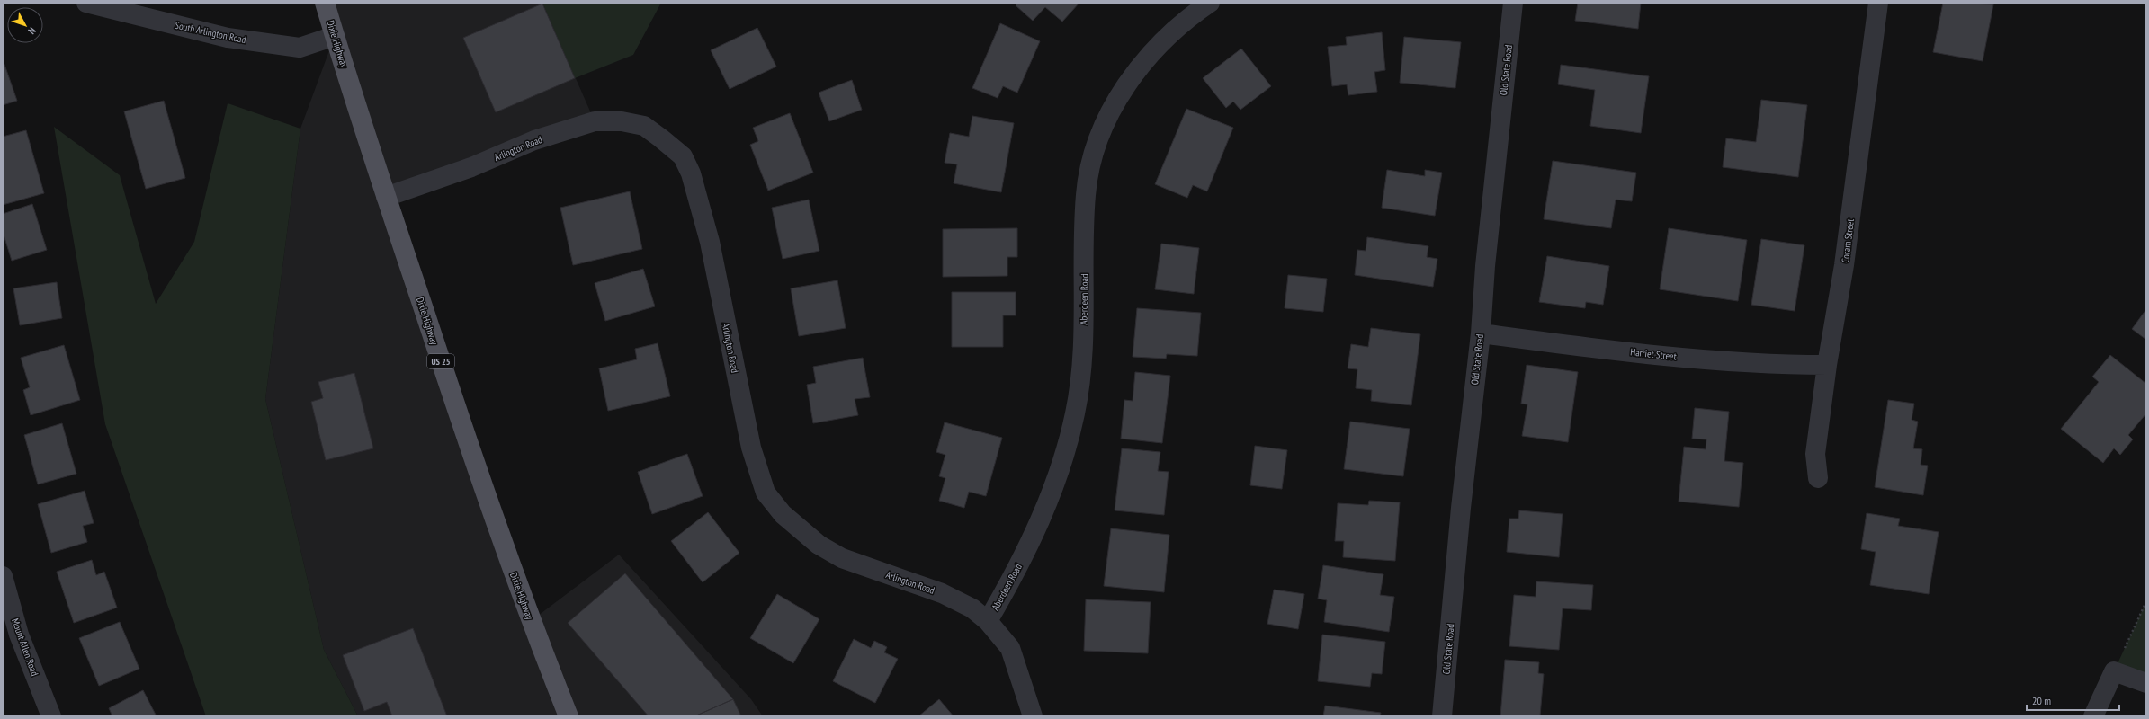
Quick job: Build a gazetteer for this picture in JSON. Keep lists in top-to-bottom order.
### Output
{
  "streets": {
    "main road": ["Dixie Highway", "US 25"],
    "street": [
      "South Arlington Road",
      "Old State Road",
      "Arlington Road",
      "Coram Street",
      "Aberdeen Road",
      "Harriet Street",
      "Mount Allen Road"
    ]
  },
  "crossings": [
    ["South Arlington Road", "Dixie Highway"],
    ["Dixie Highway", "Arlington Road"],
    ["Old State Road", "Harriet Street"],
    ["Arlington Road", "Aberdeen Road"],
    ["Coram Street", "Harriet Street"]
  ],
  "scale_bar": "20 m",
  "north": "bottom right"
}
